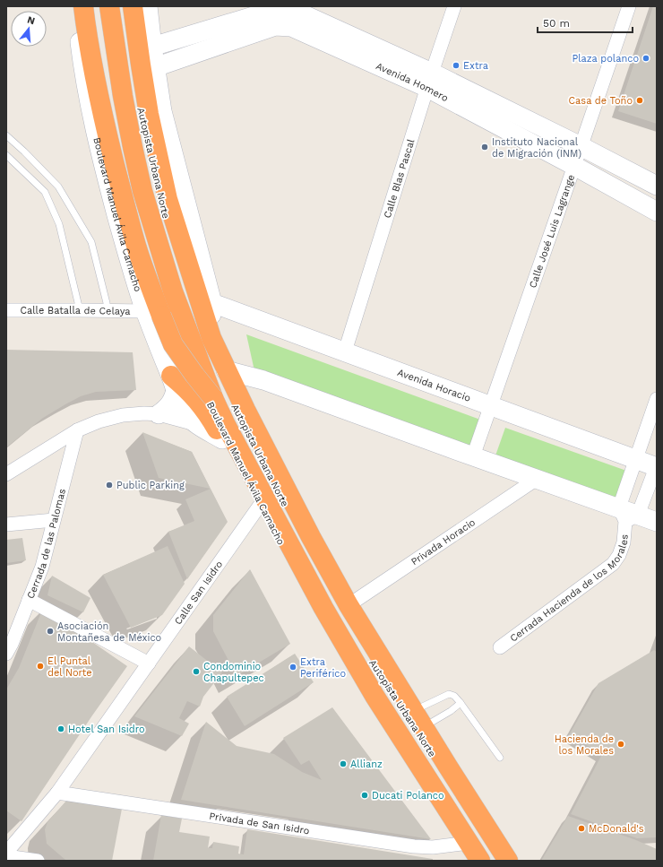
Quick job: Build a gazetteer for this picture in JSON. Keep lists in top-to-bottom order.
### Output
{
  "streets": {
    "highway": ["Autopista Urbana Norte", "Boulevard Manuel Ávila Camacho"],
    "street": [
      "Avenida Homero",
      "Calle Blas Pascal",
      "Calle José Luis Lagrange",
      "Calle Batalla de Celaya",
      "Avenida Horacio",
      "Privada Horacio",
      "Cerrada de las Palomas",
      "Cerrada Hacienda de los Morales",
      "Calle San Isidro",
      "Privada de San Isidro"
    ]
  },
  "crossings": [
    ["Avenida Homero", "Calle Blas Pascal"],
    ["Avenida Homero", "Calle José Luis Lagrange"],
    ["Calle Blas Pascal", "Avenida Horacio"],
    ["Boulevard Manuel Ávila Camacho", "Calle Batalla de Celaya"],
    ["Boulevard Manuel Ávila Camacho", "Calle San Isidro"],
    ["Boulevard Manuel Ávila Camacho", "Privada de San Isidro"],
    ["Calle José Luis Lagrange", "Avenida Horacio"],
    ["Calle San Isidro", "Privada de San Isidro"]
  ],
  "places": [
    "Plaza polanco",
    "Extra",
    "Casa de Toño",
    "Instituto Nacional de Migración (INM)",
    "Public Parking",
    "Asociación Montañesa de México",
    "El Puntal del Norte",
    "Extra Periférico",
    "Condominio Chapultepec",
    "Hotel San Isidro",
    "Hacienda de los Morales",
    "Allianz",
    "Ducati Polanco",
    "McDonald's"
  ],
  "scale_bar": "50 m",
  "north": "top"
}
